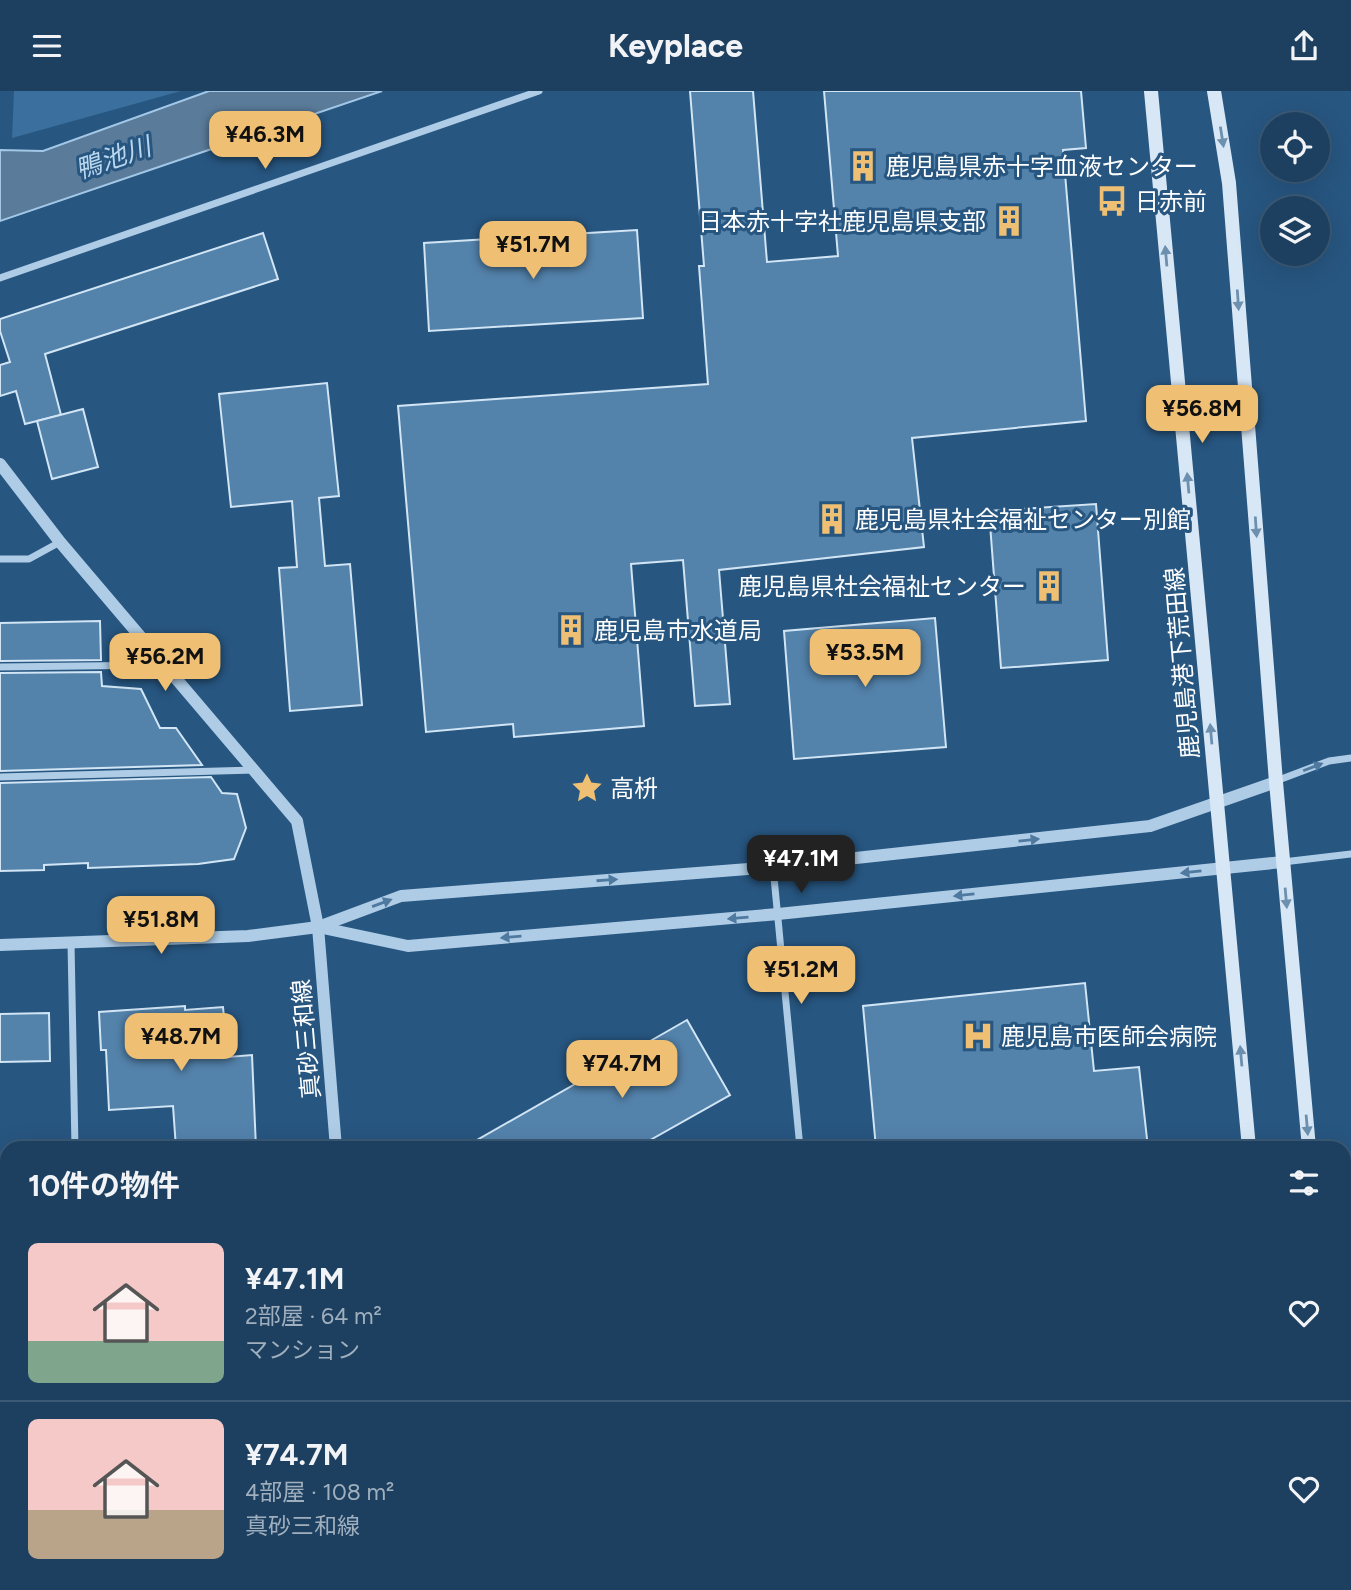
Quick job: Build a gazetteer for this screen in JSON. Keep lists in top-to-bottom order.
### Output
{
  "streets": {
    "main road": ["鹿児島港下荒田線"],
    "street": ["真砂三和線"]
  },
  "water": ["鴨池川"],
  "places": {
    "building": [
      "鹿児島県赤十字血液センター",
      "日本赤十字社鹿児島県支部",
      "鹿児島県社会福祉センター別館",
      "鹿児島県社会福祉センター",
      "鹿児島市水道局"
    ],
    "bus stop": ["日赤前"],
    "place": ["高枡"],
    "hospital": ["鹿児島市医師会病院"]
  },
  "page": {
    "header": "Keyplace",
    "price": [
      "¥46.3M",
      "¥51.7M",
      "¥56.8M",
      "¥53.5M",
      "¥56.2M",
      "¥47.1M",
      "¥51.8M",
      "¥51.2M",
      "¥48.7M",
      "¥74.7M"
    ],
    "heading": "10件の物件",
    "list": [
      {
        "name": "¥47.1M",
        "note": "2部屋 · 64 m² · マンション"
      },
      {
        "name": "¥74.7M",
        "note": "4部屋 · 108 m² · 真砂三和線"
      }
    ]
  }
}
